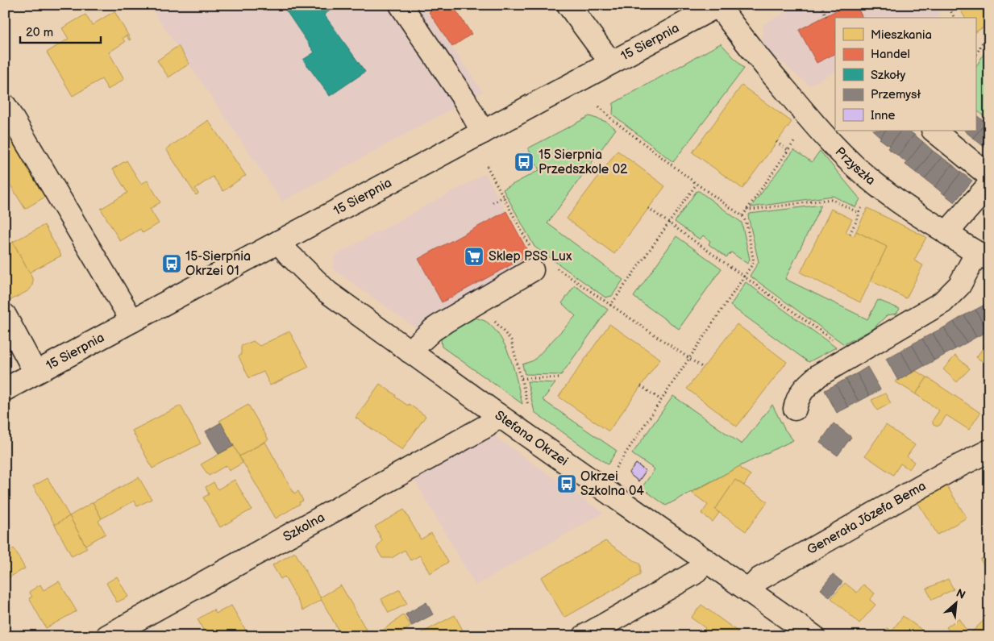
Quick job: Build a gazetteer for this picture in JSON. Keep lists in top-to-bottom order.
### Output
{
  "streets": {
    "street": [
      "15 Sierpnia",
      "Przyszła",
      "Stefana Okrzei",
      "Generała Józefa Bema",
      "Szkolna"
    ]
  },
  "crossings": [
    ["15 Sierpnia", "Przyszła"],
    ["15 Sierpnia", "Stefana Okrzei"],
    ["Stefana Okrzei", "Generała Józefa Bema"],
    ["Stefana Okrzei", "Szkolna"]
  ],
  "places": {
    "bus stop": ["15 Sierpnia Przedszkole 02", "15-Sierpnia Okrzei 01", "Okrzei Szkolna 04"],
    "supermarket": ["Sklep PSS Lux"]
  },
  "legend": [
    "Mieszkania",
    "Handel",
    "Szkoły",
    "Przemysł",
    "Inne"
  ],
  "scale_bar": "20 m",
  "north": "top right"
}
